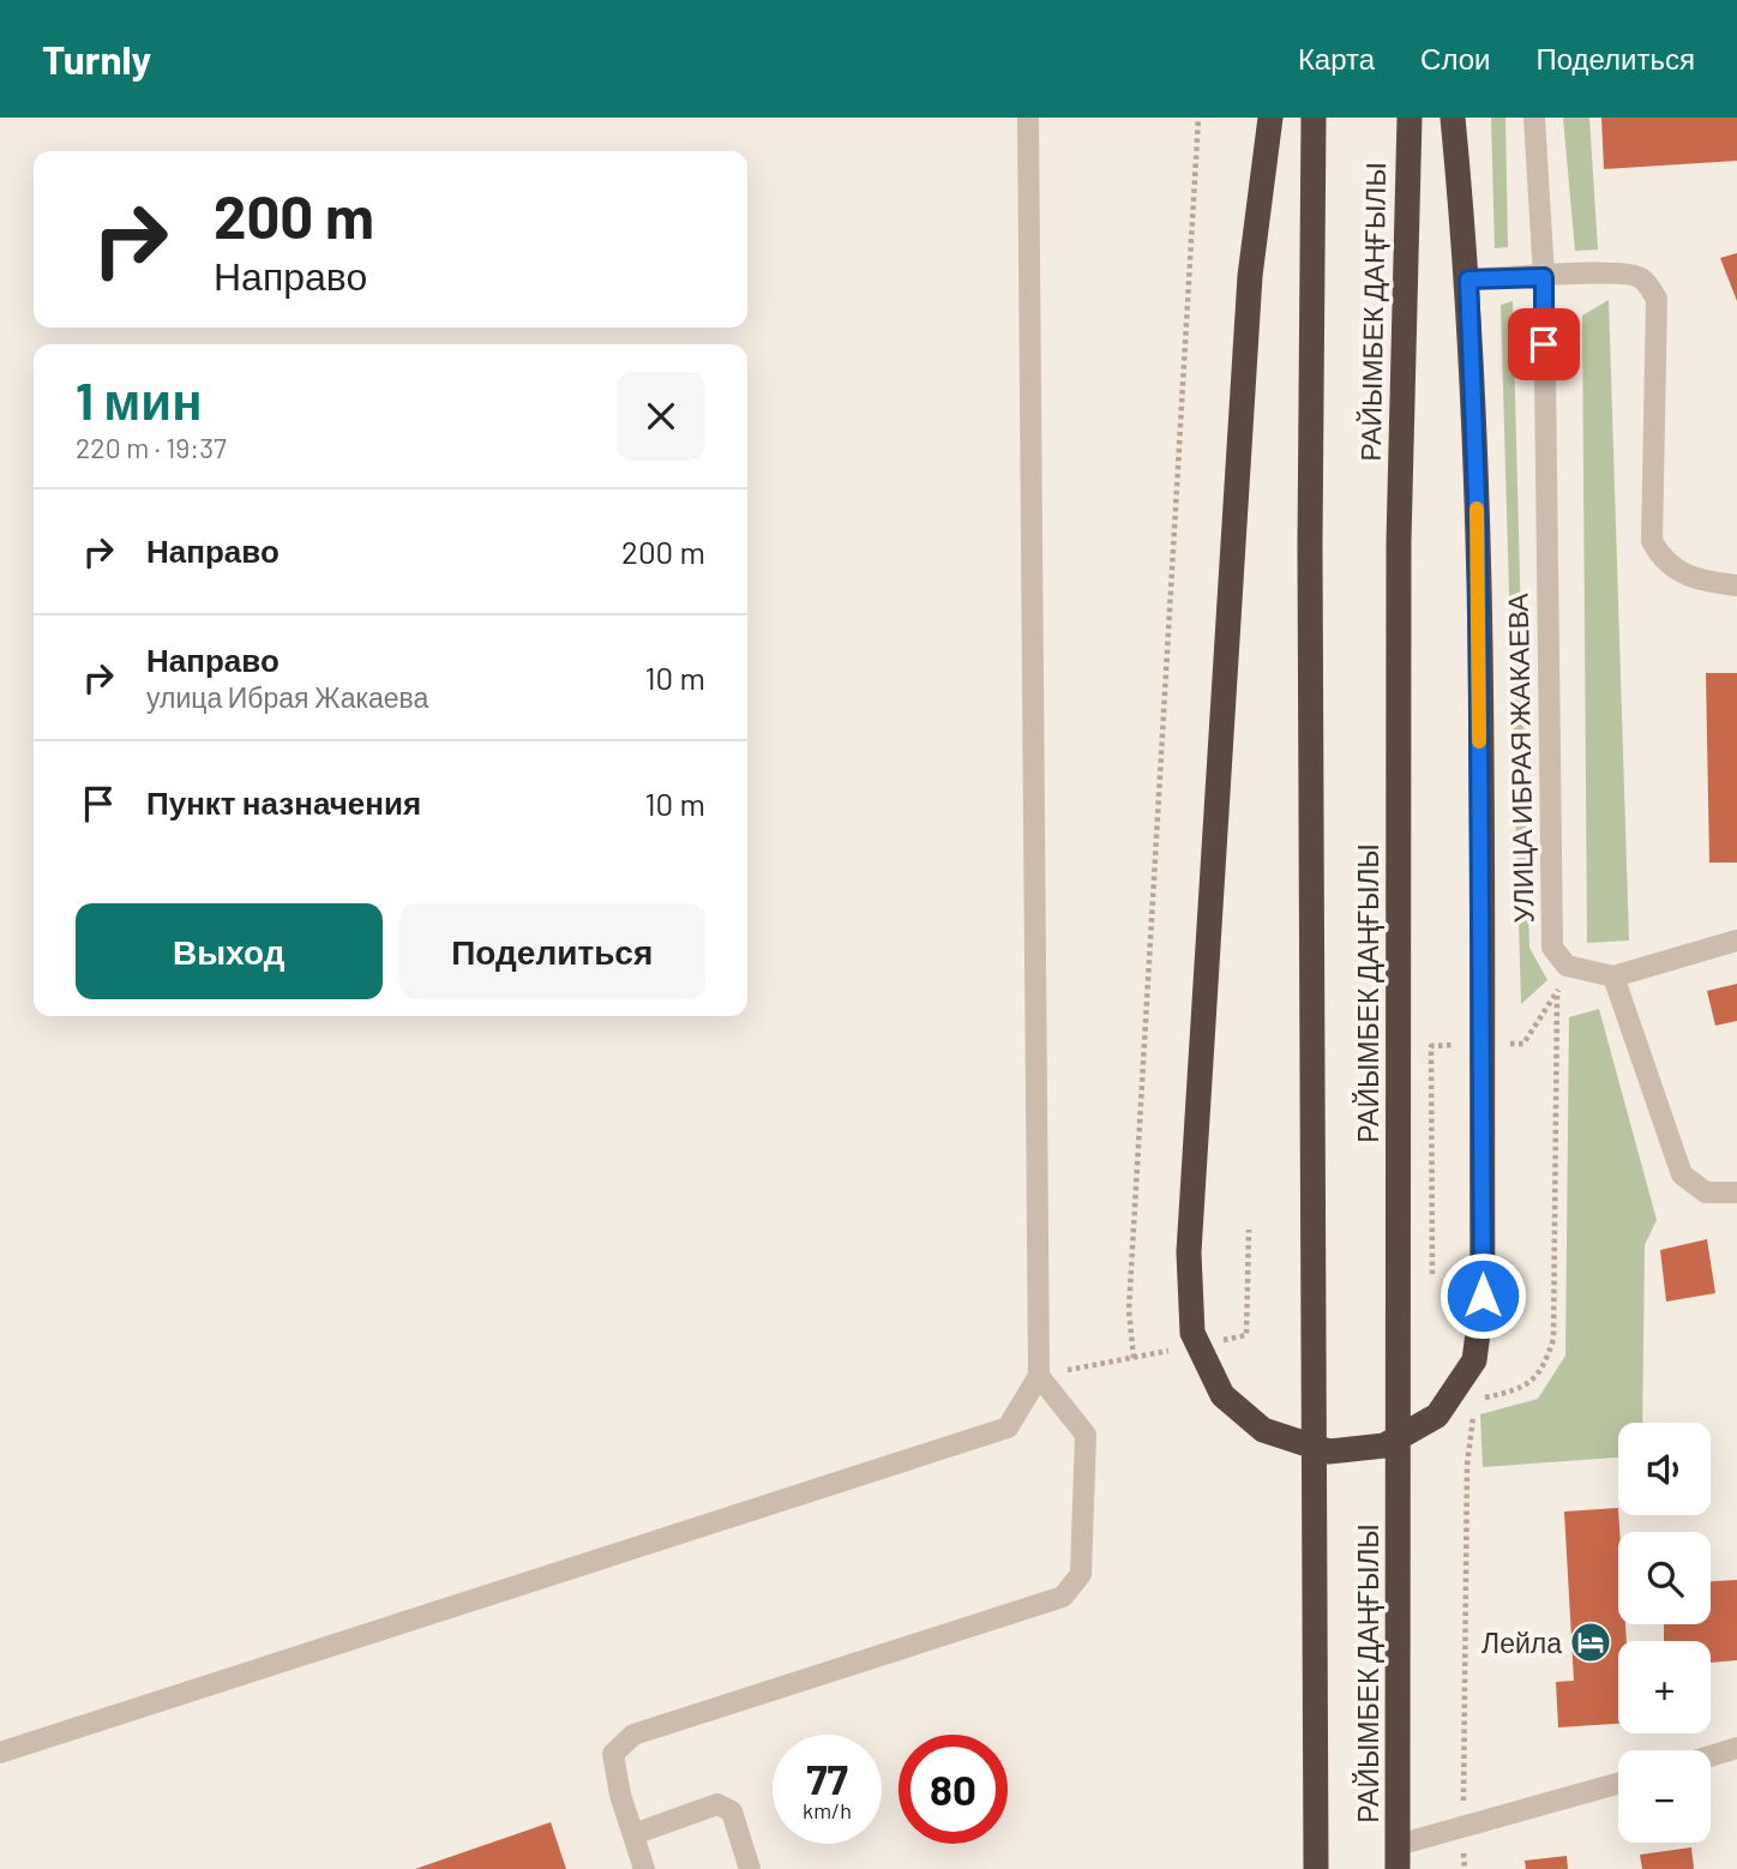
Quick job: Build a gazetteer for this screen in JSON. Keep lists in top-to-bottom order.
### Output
{
  "streets": {
    "highway": ["РАЙЫМБЕК ДАҢҒЫЛЫ"],
    "street": ["УЛИЦА ИБРАЯ ЖАКАЕВА"]
  },
  "places": {
    "hotel": ["Лейла"]
  },
  "page": {
    "header": "Turnly",
    "nav": ["Карта", "Слои", "Поделиться"],
    "turn": ["200 m", "Направо"],
    "heading": ["1 мин", "220 m · 19:37"],
    "list": [
      {
        "name": "Направо",
        "value": "200 m"
      },
      {
        "name": "Направо",
        "note": "улица Ибрая Жакаева",
        "value": "10 m"
      },
      {
        "name": "Пункт назначения",
        "value": "10 m"
      }
    ],
    "buttons": ["Выход", "Поделиться"],
    "map_buttons": ["+", "−"],
    "speed": "77 km/h",
    "limit": "80"
  }
}
